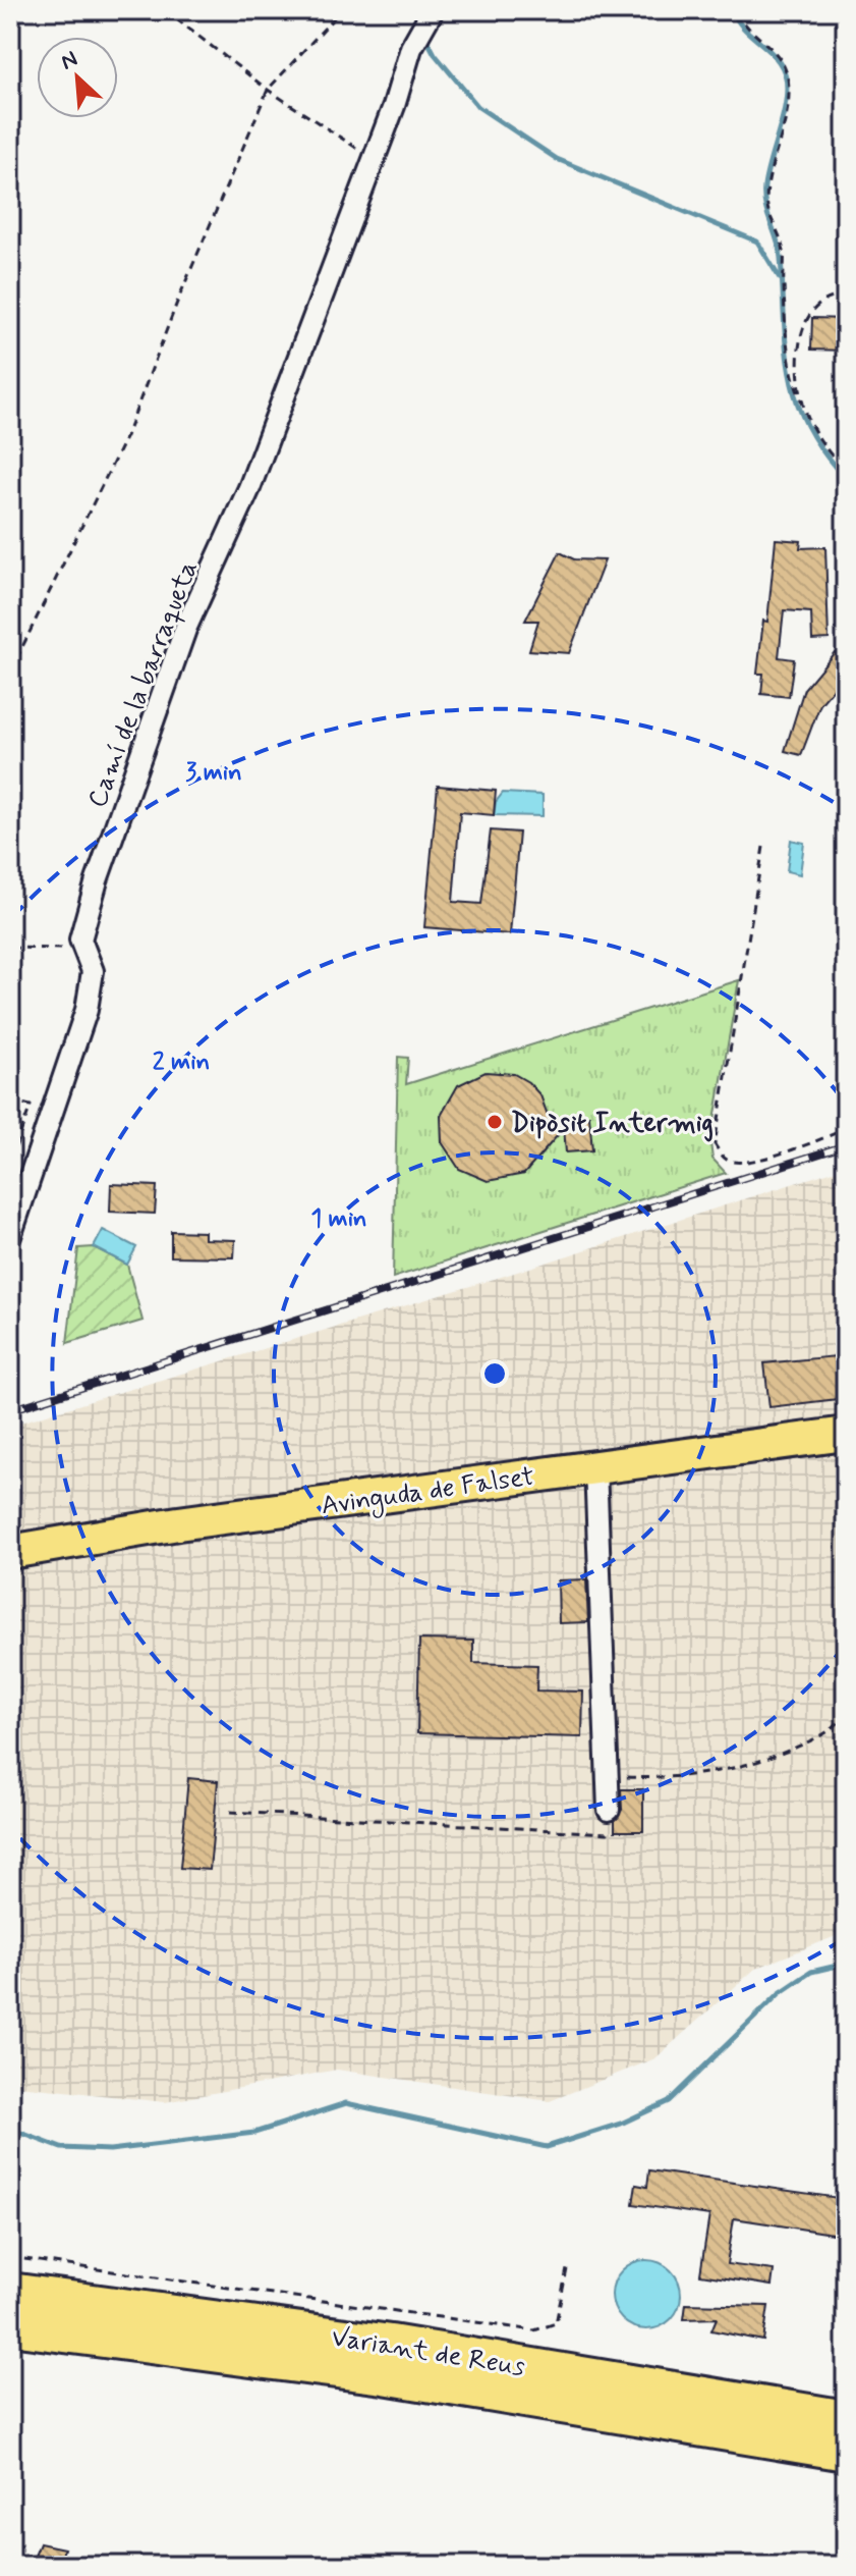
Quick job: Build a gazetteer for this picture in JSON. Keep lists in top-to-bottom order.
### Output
{
  "streets": {
    "highway": ["Variant de Reus"],
    "main road": ["Avinguda de Falset"],
    "street": ["Camí de la barraqueta"]
  },
  "places": ["Dipòsit Intermig"],
  "north": "top left",
  "rings": ["3 min", "2 min", "1 min"]
}
